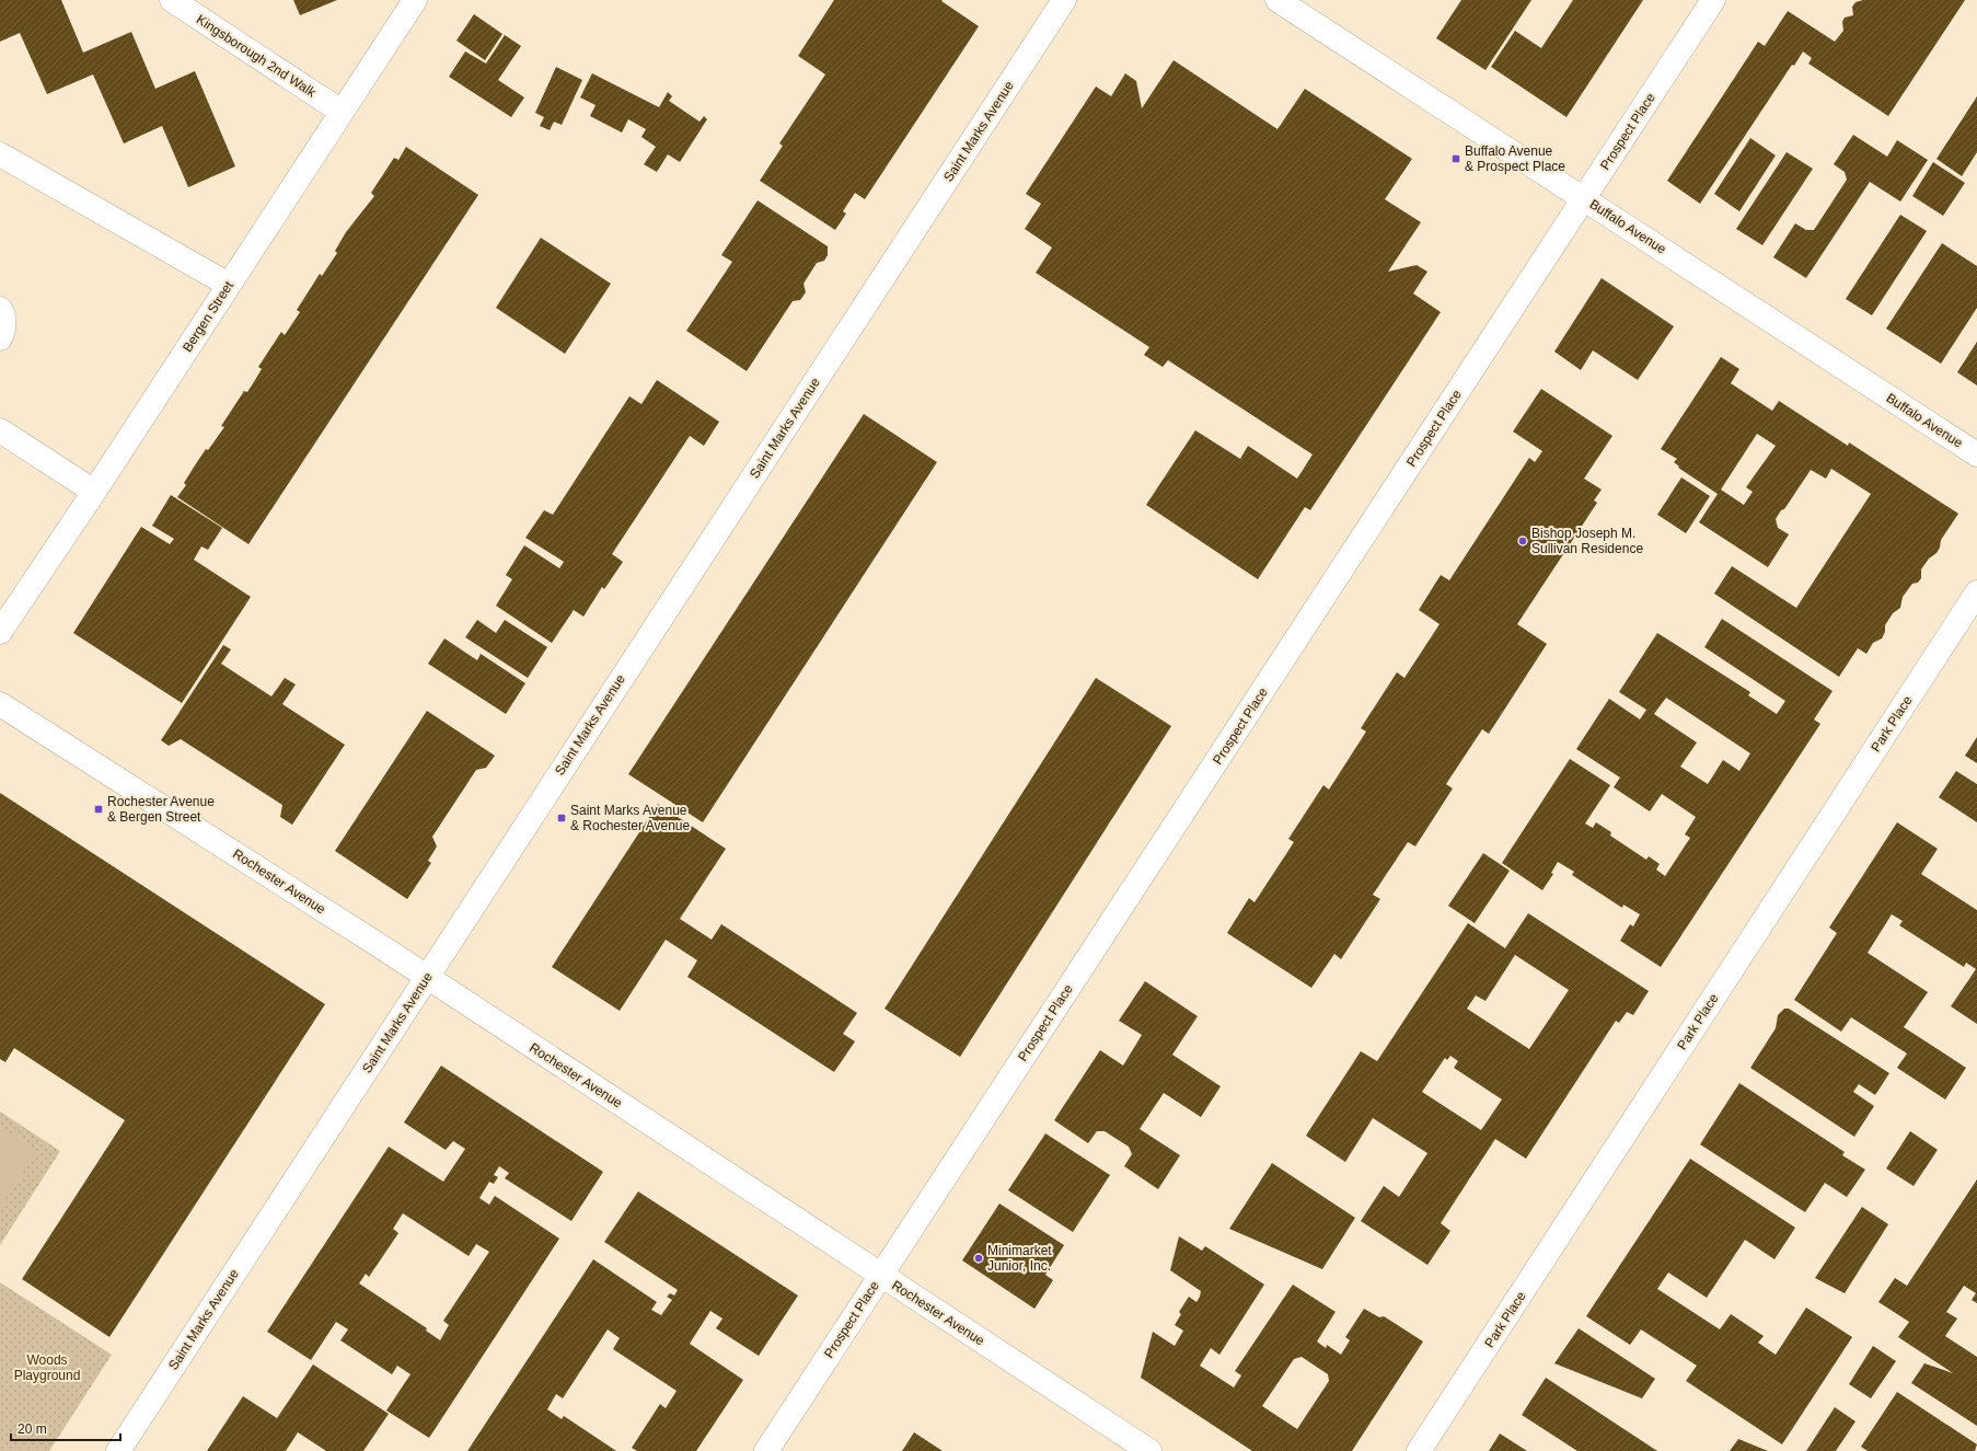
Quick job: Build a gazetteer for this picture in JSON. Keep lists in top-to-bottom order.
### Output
{
  "streets": {
    "street": [
      "Kingsborough 2nd Walk",
      "Saint Marks Avenue",
      "Prospect Place",
      "Buffalo Avenue",
      "Bergen Street",
      "Park Place",
      "Rochester Avenue"
    ]
  },
  "crossings": [
    ["Kingsborough 2nd Walk", "Bergen Street"],
    ["Saint Marks Avenue", "Rochester Avenue"],
    ["Prospect Place", "Buffalo Avenue"],
    ["Prospect Place", "Rochester Avenue"]
  ],
  "parks": ["Woods Playground"],
  "places": {
    "transit": ["Buffalo Avenue & Prospect Place", "Rochester Avenue & Bergen Street", "Saint Marks Avenue & Rochester Avenue"],
    "other": ["Bishop Joseph M. Sullivan Residence", "Minimarket Junior, Inc."]
  },
  "scale_bar": "20 m"
}
